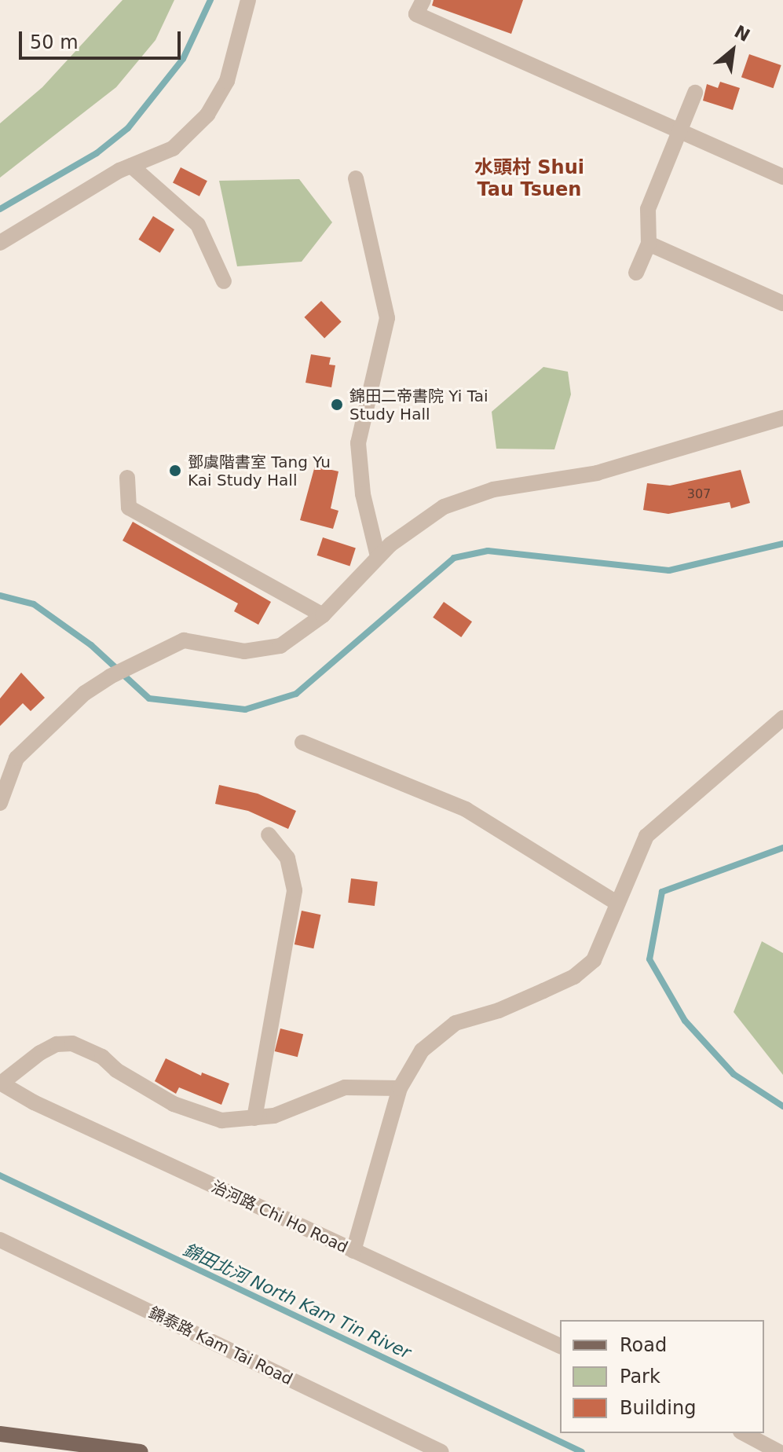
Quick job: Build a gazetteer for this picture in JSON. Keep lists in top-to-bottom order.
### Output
{
  "streets": {
    "street": ["治河路 Chi Ho Road", "錦泰路 Kam Tai Road"]
  },
  "districts": ["水頭村 Shui Tau Tsuen"],
  "water": ["錦田北河 North Kam Tin River"],
  "places": ["錦田二帝書院 Yi Tai Study Hall", "鄧虞階書室 Tang Yu Kai Study Hall"],
  "house_numbers": ["307"],
  "legend": ["Road", "Park", "Building"],
  "scale_bar": "50 m",
  "north": "top right"
}
